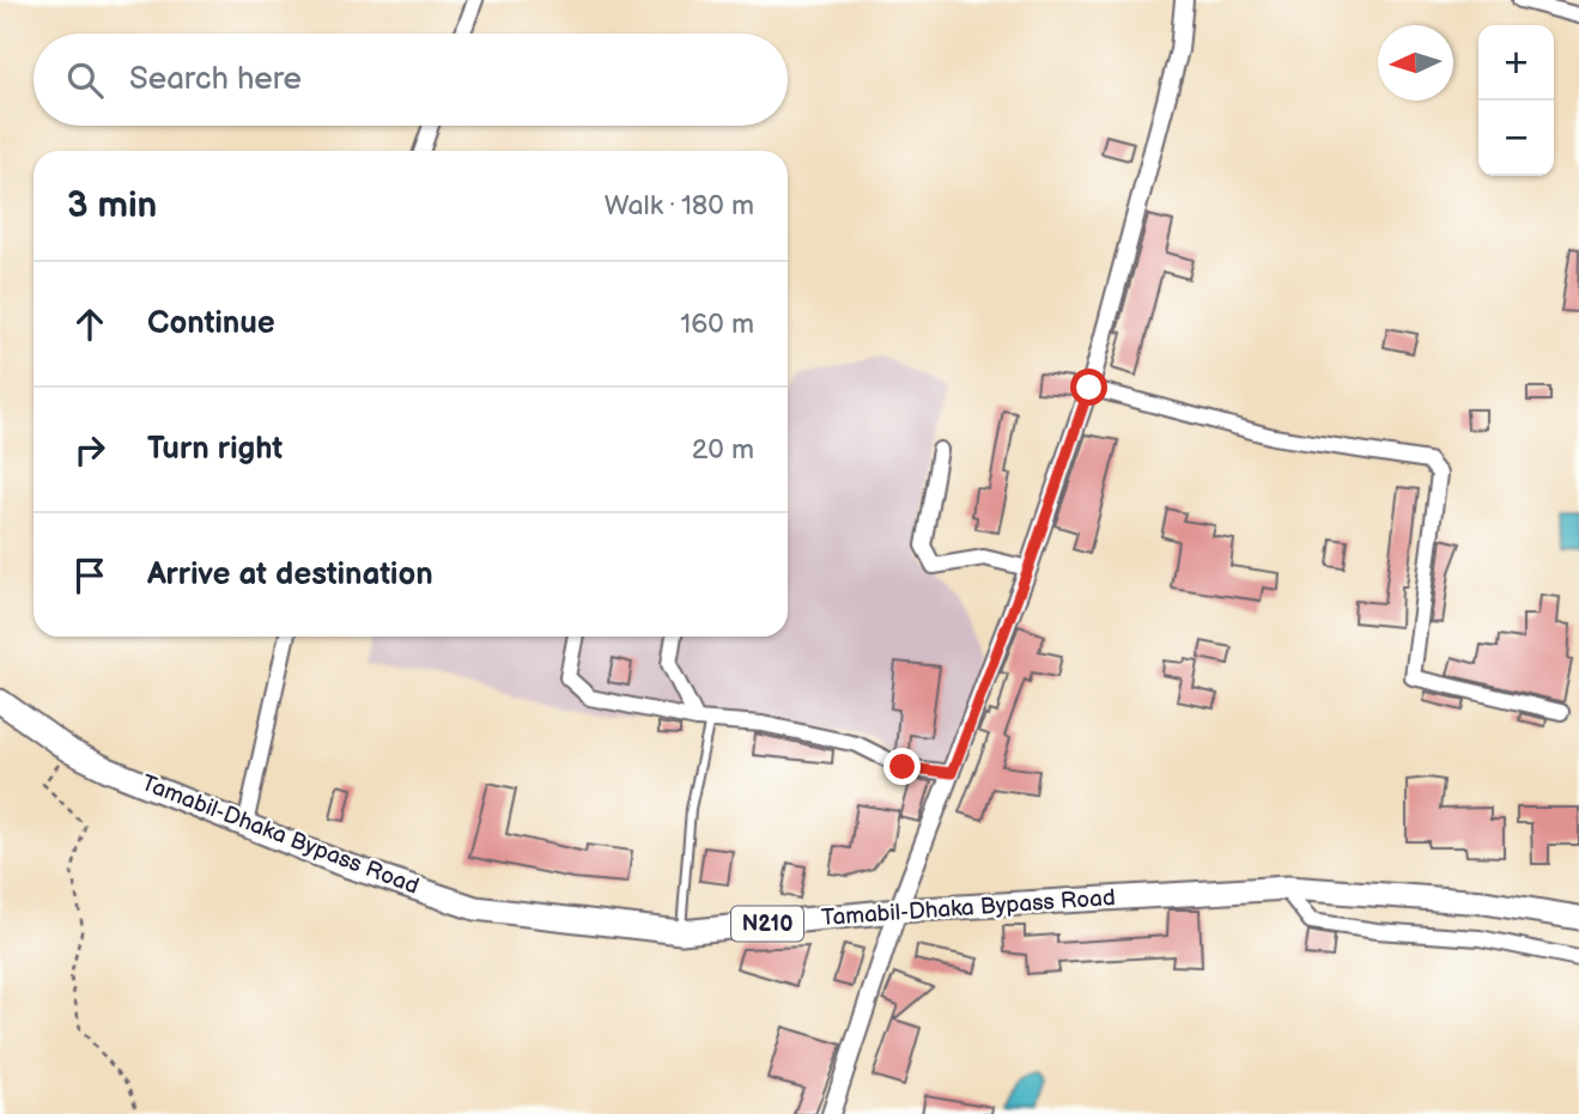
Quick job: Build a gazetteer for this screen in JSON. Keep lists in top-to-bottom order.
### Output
{
  "streets": {
    "highway": ["Tamabil-Dhaka Bypass Road", "N210"]
  },
  "north": "left",
  "page": {
    "map_buttons": ["+", "−"],
    "search": "Search here",
    "heading": ["3 min", "Walk · 180 m"],
    "list": [
      ["Continue", "160 m"],
      ["Turn right", "20 m"],
      "Arrive at destination"
    ]
  }
}
